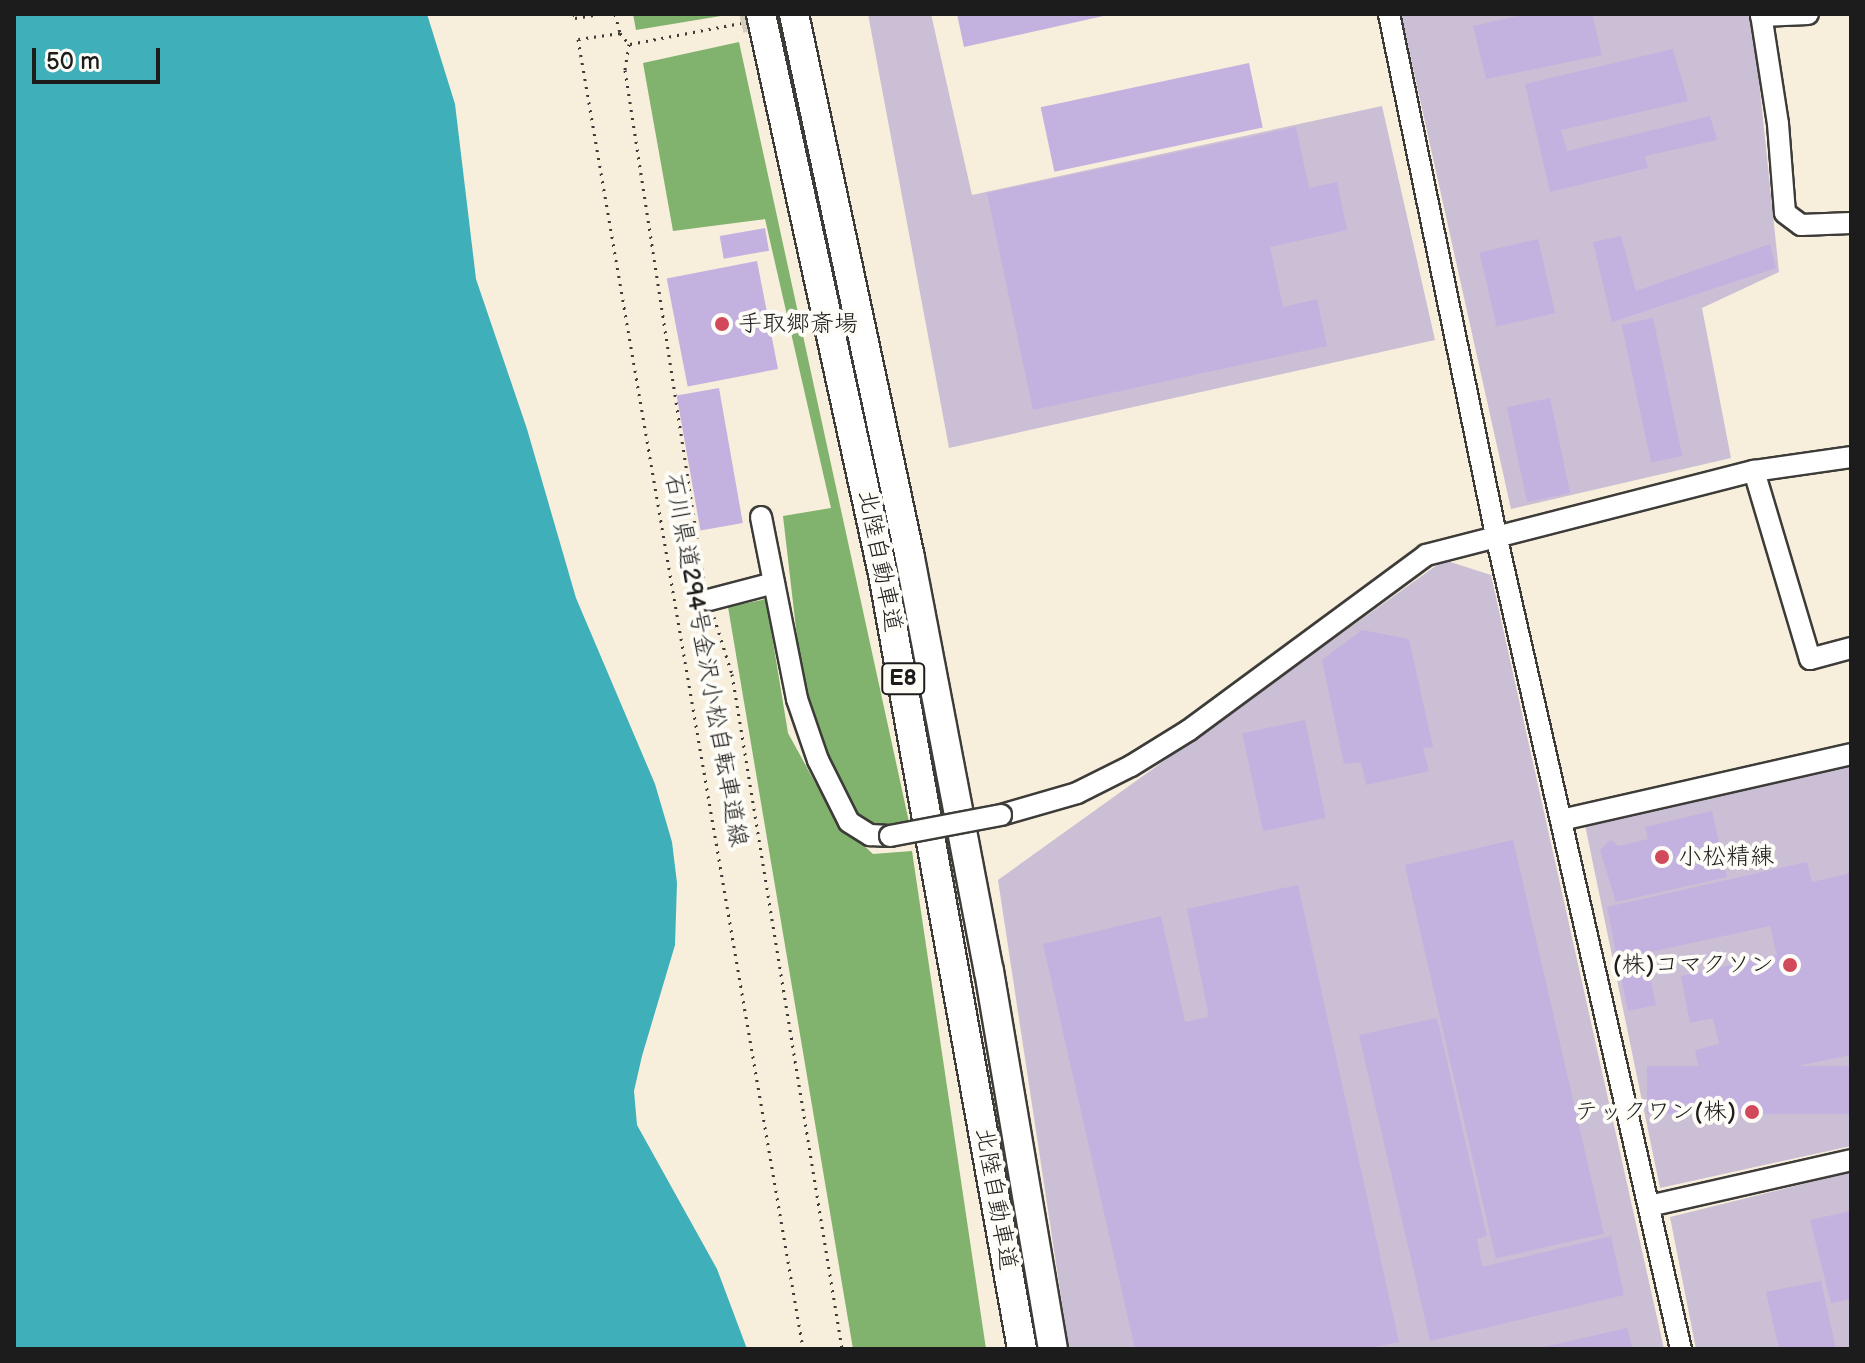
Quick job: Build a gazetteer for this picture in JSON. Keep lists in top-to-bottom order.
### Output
{
  "streets": {
    "highway": ["北陸自動車道", "E8"],
    "path": ["石川県道294号金沢小松自転車道線"]
  },
  "places": [
    "手取郷斎場",
    "小松精練",
    "(株)コマクソン",
    "テックワン(株)"
  ],
  "scale_bar": "50 m"
}
